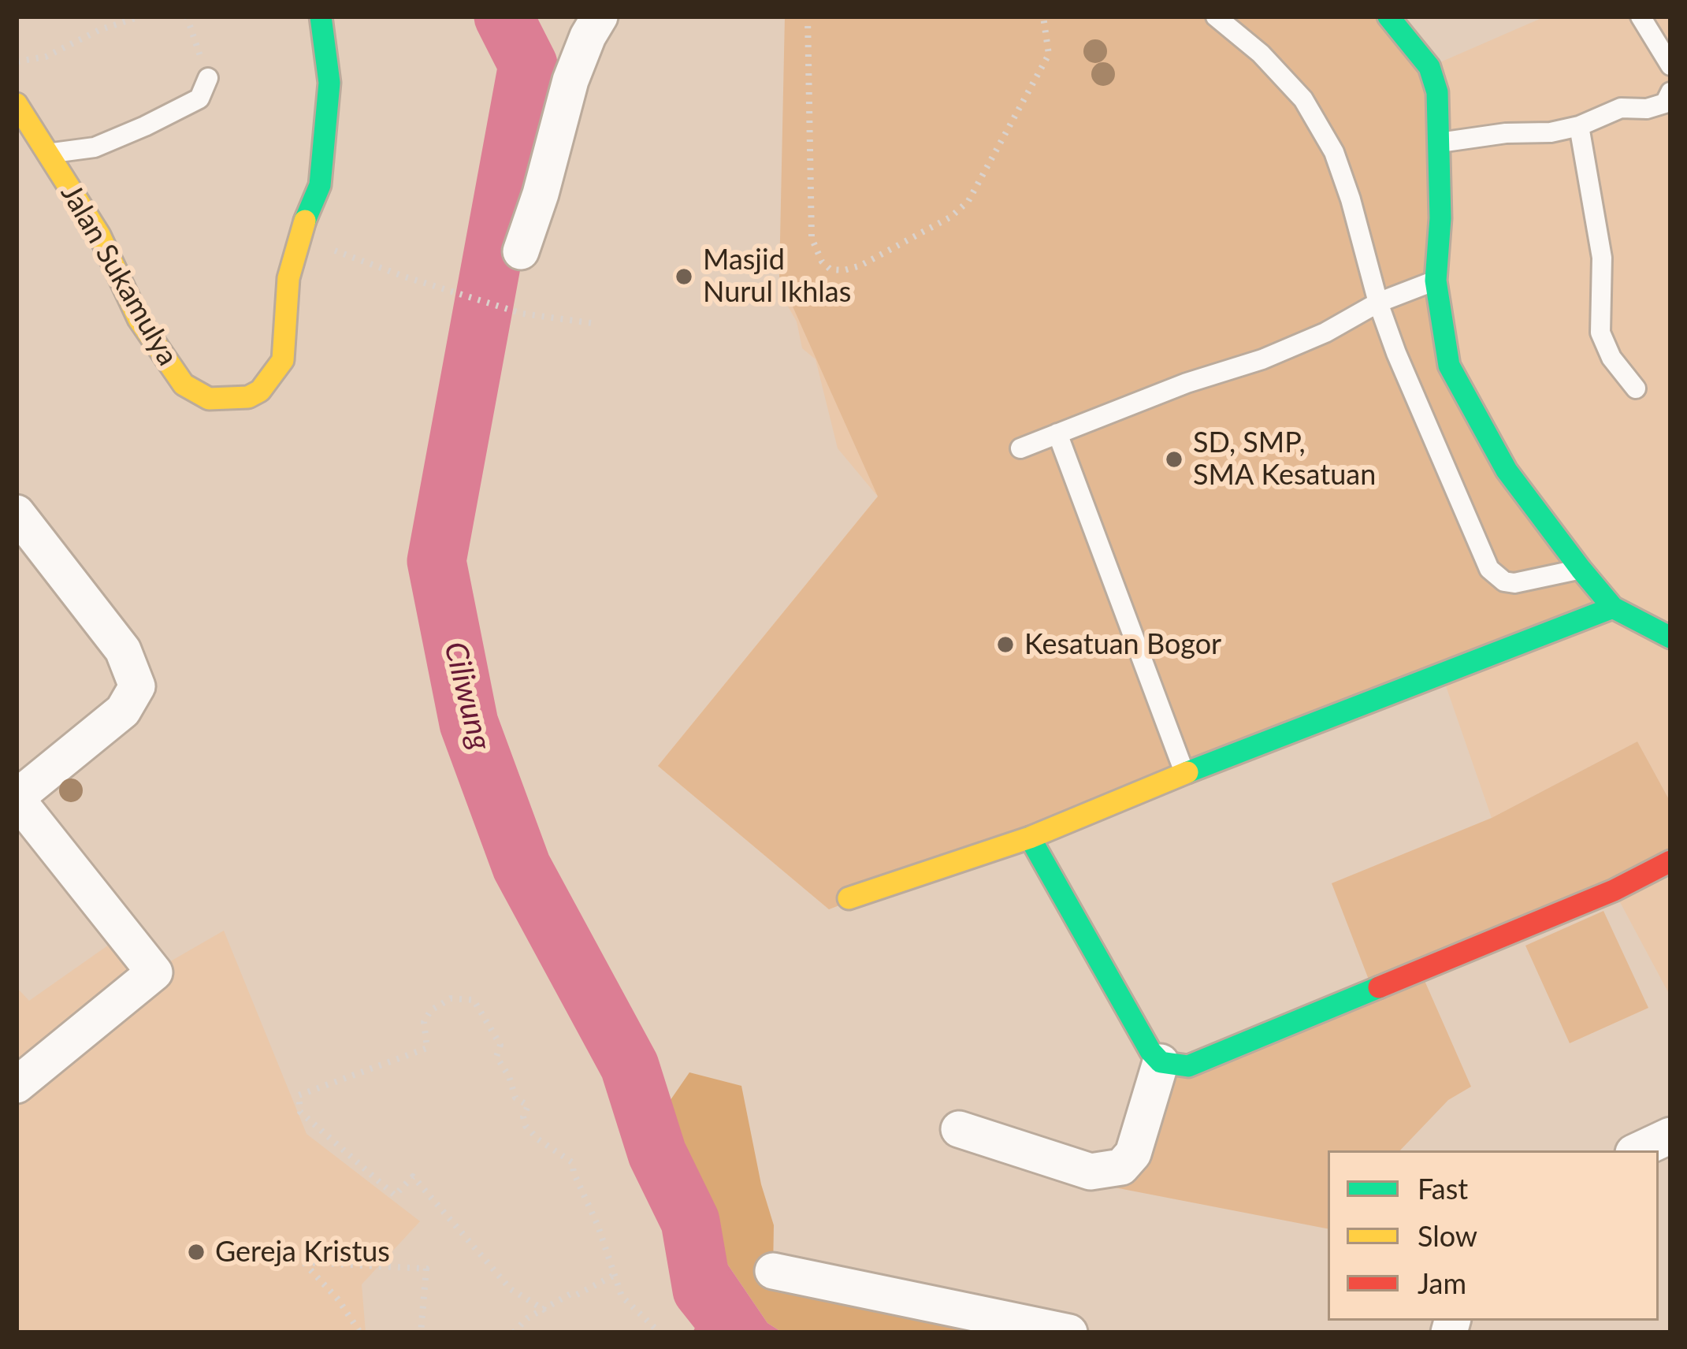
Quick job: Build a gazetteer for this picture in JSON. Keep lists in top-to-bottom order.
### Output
{
  "streets": {
    "street": ["Jalan Sukamulya"]
  },
  "water": ["Ciliwung"],
  "places": [
    "Masjid Nurul Ikhlas",
    "SD, SMP, SMA Kesatuan",
    "Kesatuan Bogor",
    "Gereja Kristus"
  ],
  "legend": ["Fast", "Slow", "Jam"]
}
